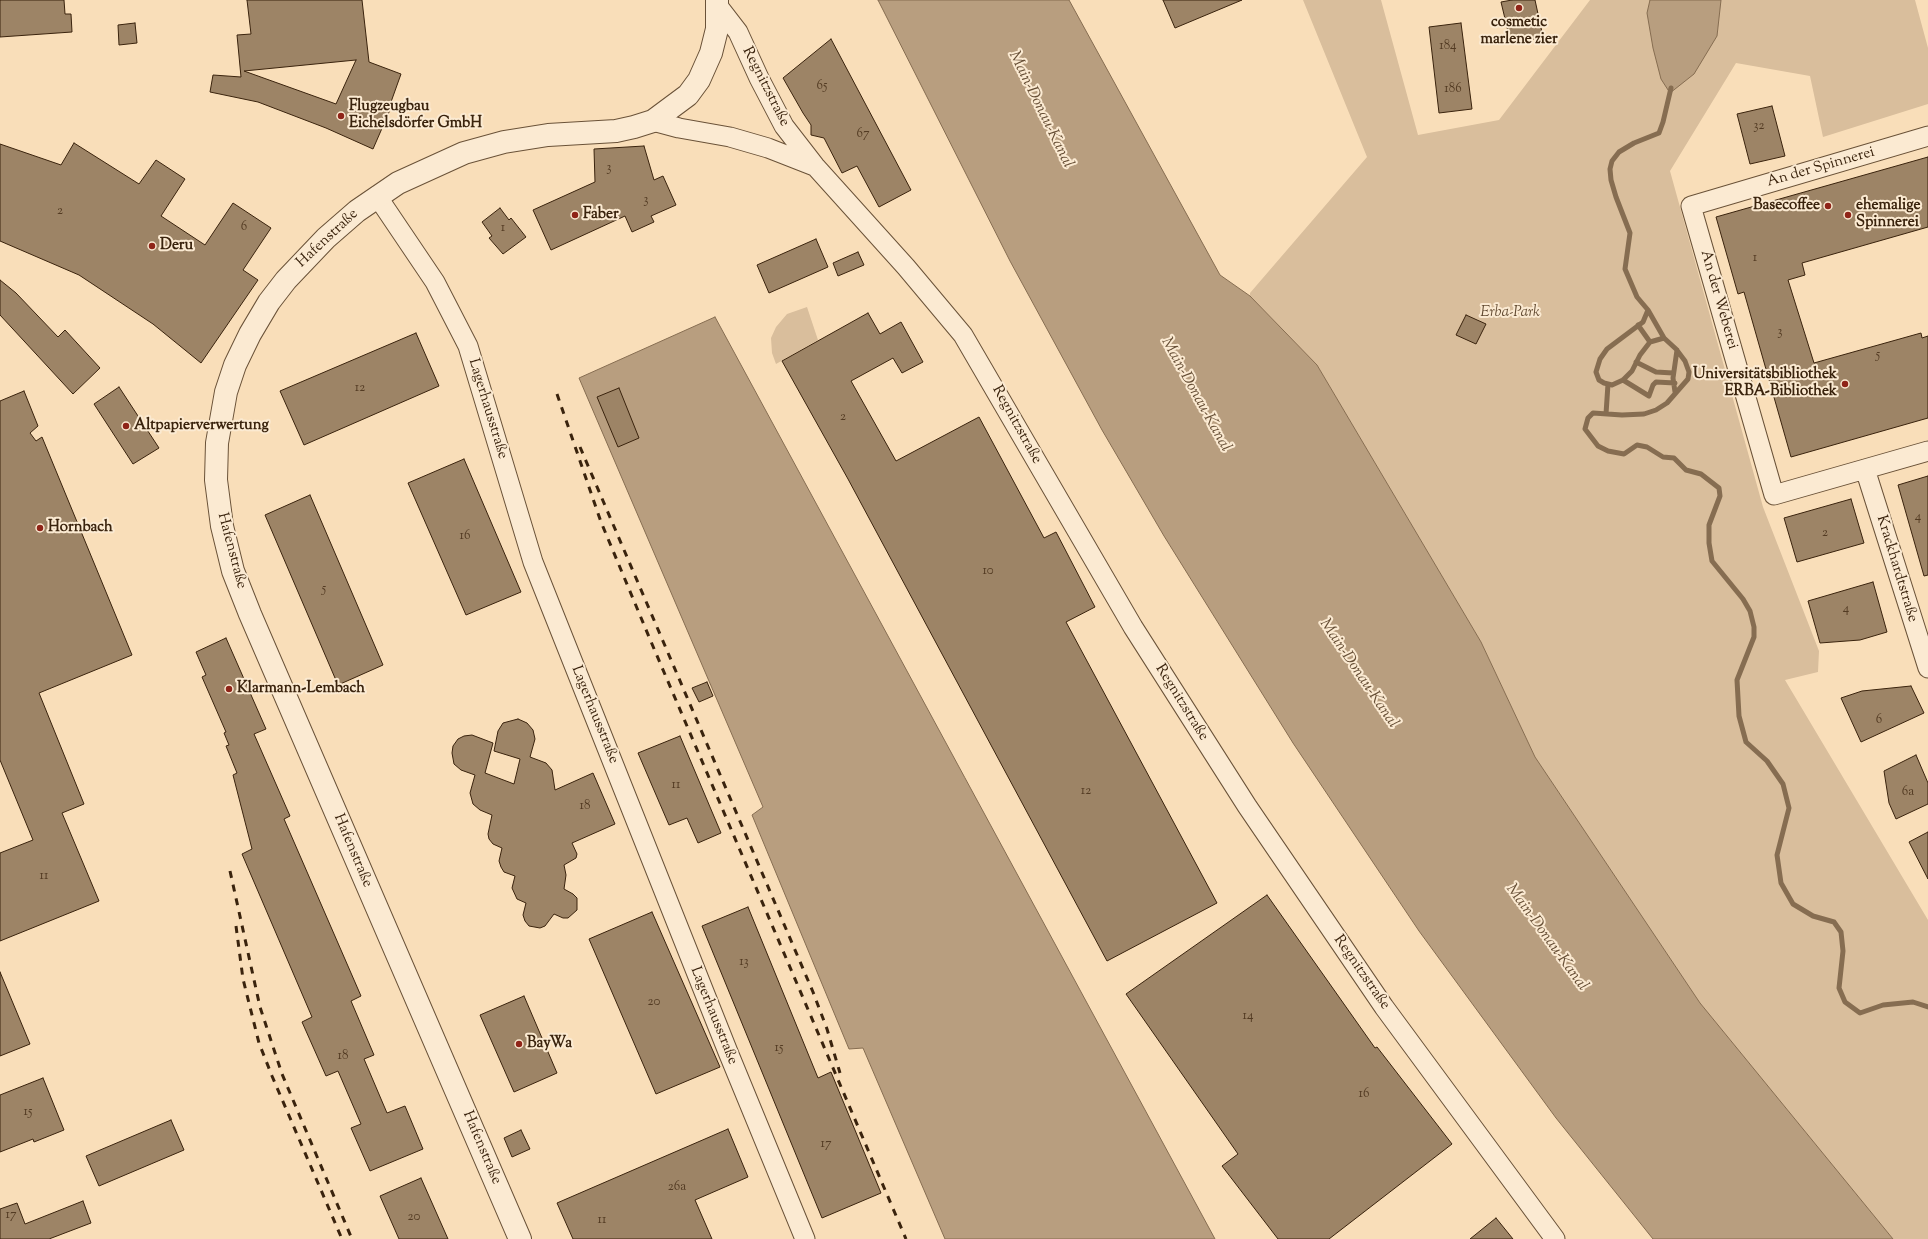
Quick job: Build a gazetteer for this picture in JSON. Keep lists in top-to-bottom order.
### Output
{
  "streets": {
    "street": [
      "Regnitzstraße",
      "An der Spinnerei",
      "Hafenstraße",
      "An der Weberei",
      "Lagerhausstraße",
      "Krackhardtstraße"
    ]
  },
  "crossings": [
    ["Regnitzstraße", "Hafenstraße"],
    ["An der Spinnerei", "An der Weberei"],
    ["Hafenstraße", "Lagerhausstraße"],
    ["An der Weberei", "Krackhardtstraße"]
  ],
  "water": ["Main-Donau-Kanal"],
  "parks": ["Erba-Park"],
  "places": [
    "cosmetic marlene zier",
    "Flugzeugbau Eichelsdörfer GmbH",
    "Basecoffee",
    "Faber",
    "ehemalige Spinnerei",
    "Deru",
    "Universitätsbibliothek ERBA-Bibliothek",
    "Altpapierverwertung",
    "Hornbach",
    "Klarmann-Lembach",
    "BayWa"
  ],
  "house_numbers": [
    "184",
    "65",
    "186",
    "32",
    "67",
    "3",
    "3",
    "2",
    "6",
    "1",
    "1",
    "3",
    "5",
    "12",
    "2",
    "4",
    "2",
    "16",
    "10",
    "5",
    "4",
    "6",
    "11",
    "12",
    "6a",
    "18",
    "11",
    "13",
    "20",
    "14",
    "15",
    "18",
    "16",
    "15",
    "17",
    "26a",
    "17",
    "20",
    "11"
  ]
}
